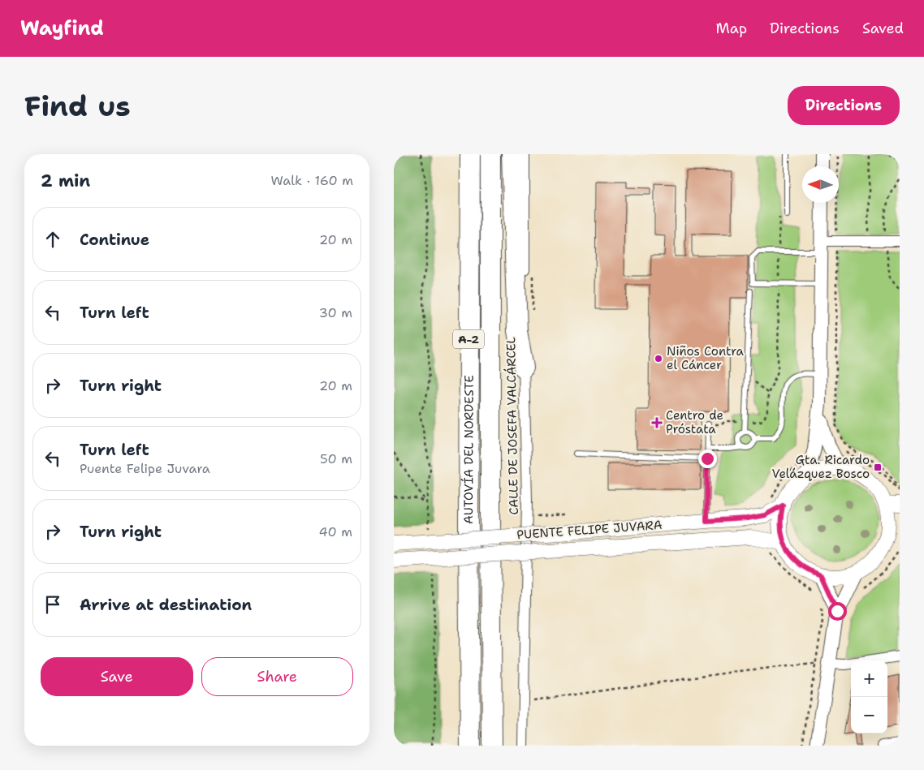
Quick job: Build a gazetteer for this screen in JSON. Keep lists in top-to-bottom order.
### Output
{
  "streets": {
    "highway": ["A-2", "AUTOVÍA DEL NORDESTE"],
    "main road": ["PUENTE FELIPE JUVARA"],
    "street": ["CALLE DE JOSEFA VALCÁRCEL"]
  },
  "places": {
    "other": ["Niños Contra el Cáncer"],
    "health": ["Centro de Próstata"],
    "transit": ["Gta. Ricardo Velázquez Bosco"]
  },
  "north": "left",
  "page": {
    "header": "Wayfind",
    "nav": ["Map", "Directions", "Saved"],
    "buttons": [
      "Directions",
      ["Save", "Share"]
    ],
    "title": "Find us",
    "heading": ["2 min", "Walk · 160 m"],
    "list": [
      ["Continue", "20 m"],
      ["Turn left", "30 m"],
      ["Turn right", "20 m"],
      ["Turn left", "Puente Felipe Juvara", "50 m"],
      ["Turn right", "40 m"],
      "Arrive at destination"
    ],
    "map_buttons": ["+", "−"]
  }
}
